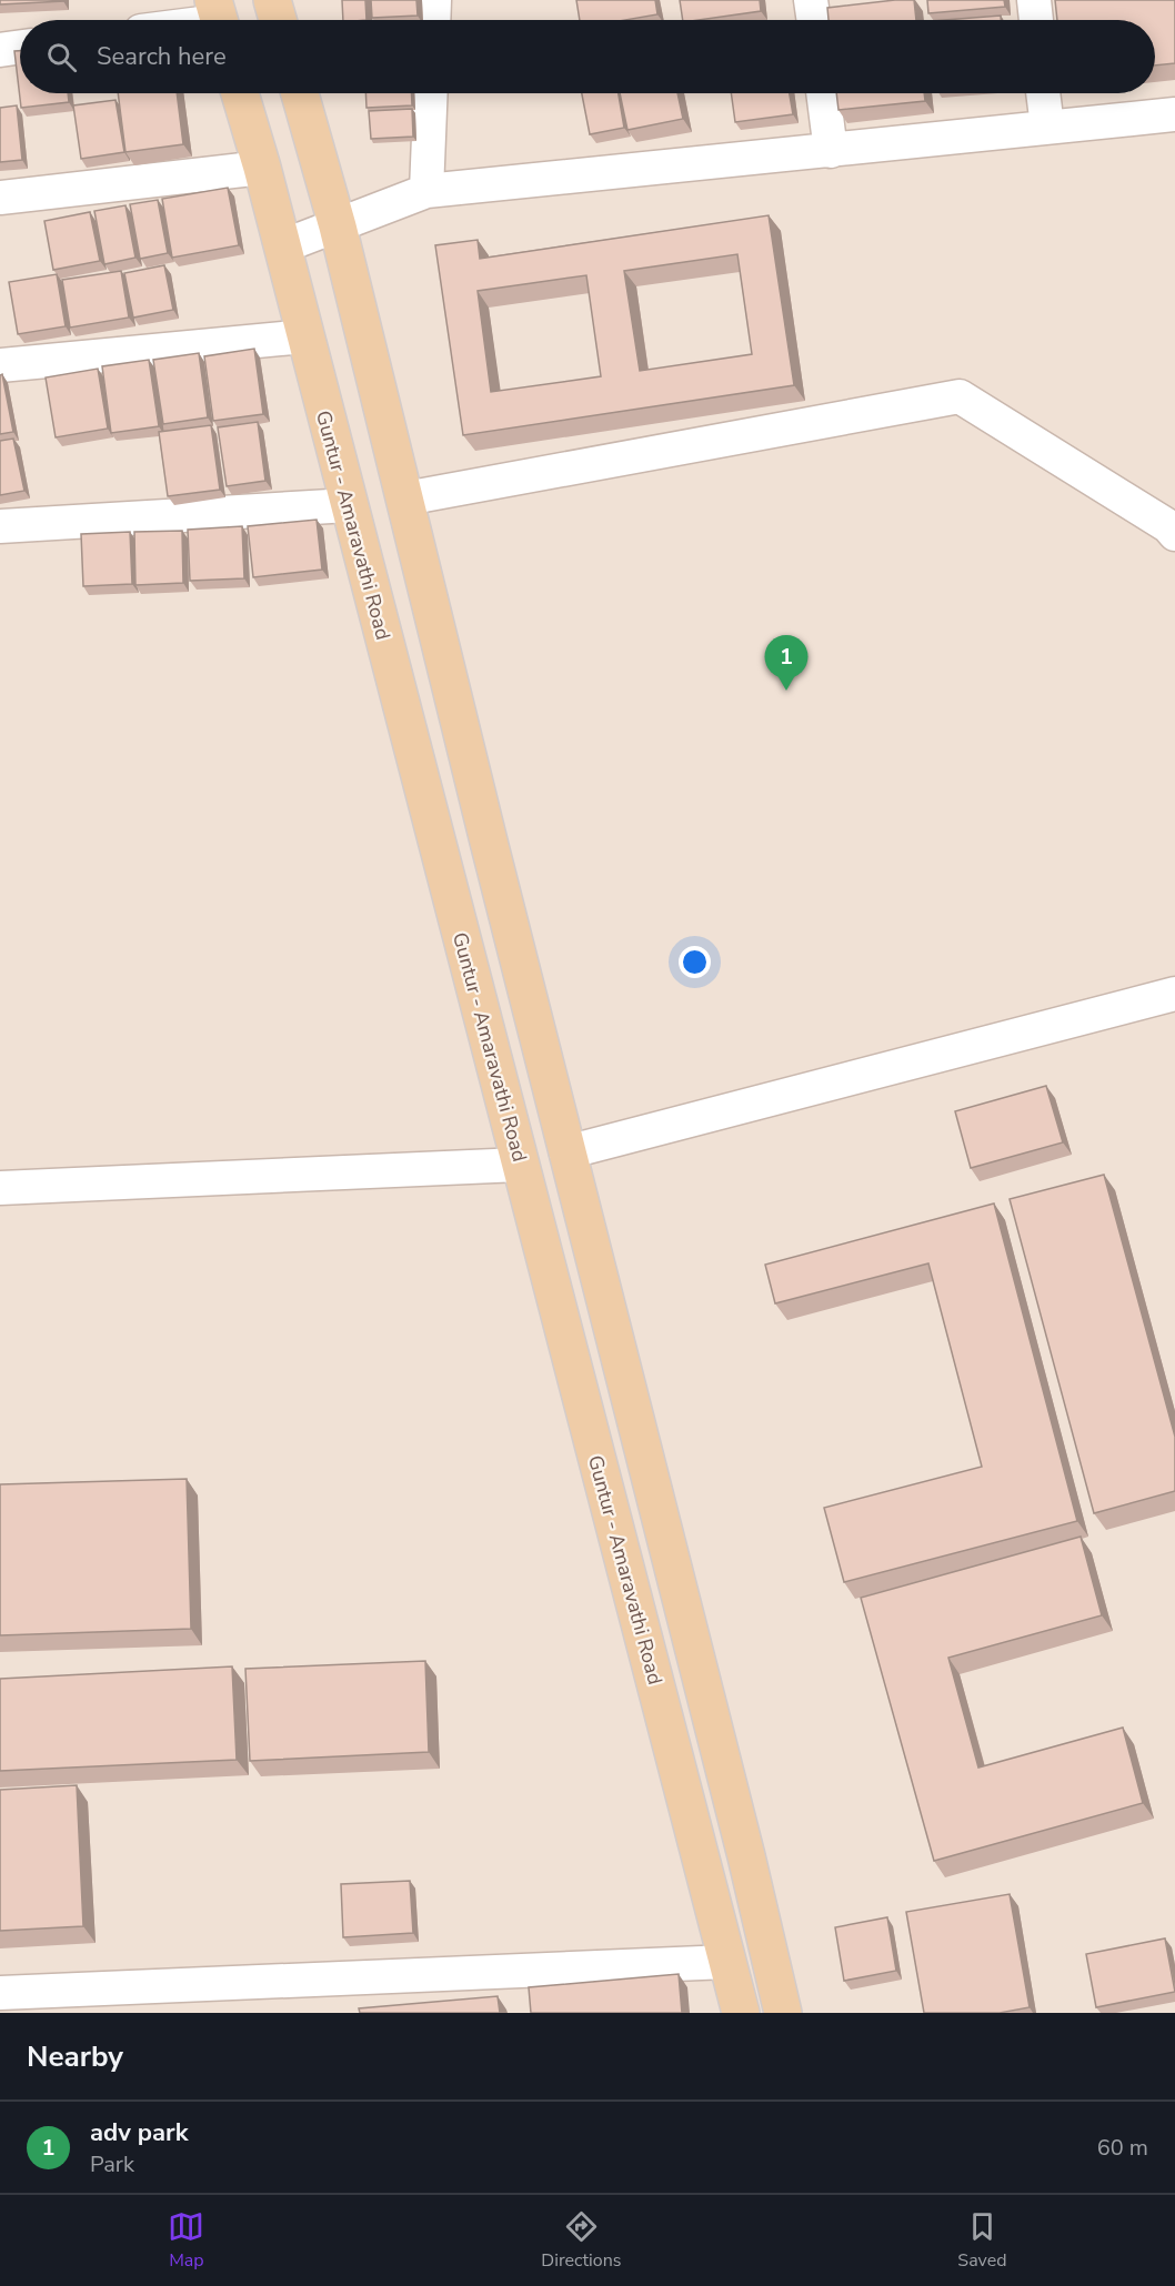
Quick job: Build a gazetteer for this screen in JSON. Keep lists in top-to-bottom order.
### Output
{
  "streets": {
    "main road": ["Guntur - Amaravathi Road"]
  },
  "page": {
    "search": "Search here",
    "pins": "1",
    "heading": "Nearby",
    "list": [
      {
        "mark": "1",
        "name": "adv park",
        "note": "Park",
        "value": "60 m"
      }
    ],
    "nav": ["Map", "Directions", "Saved"]
  }
}
